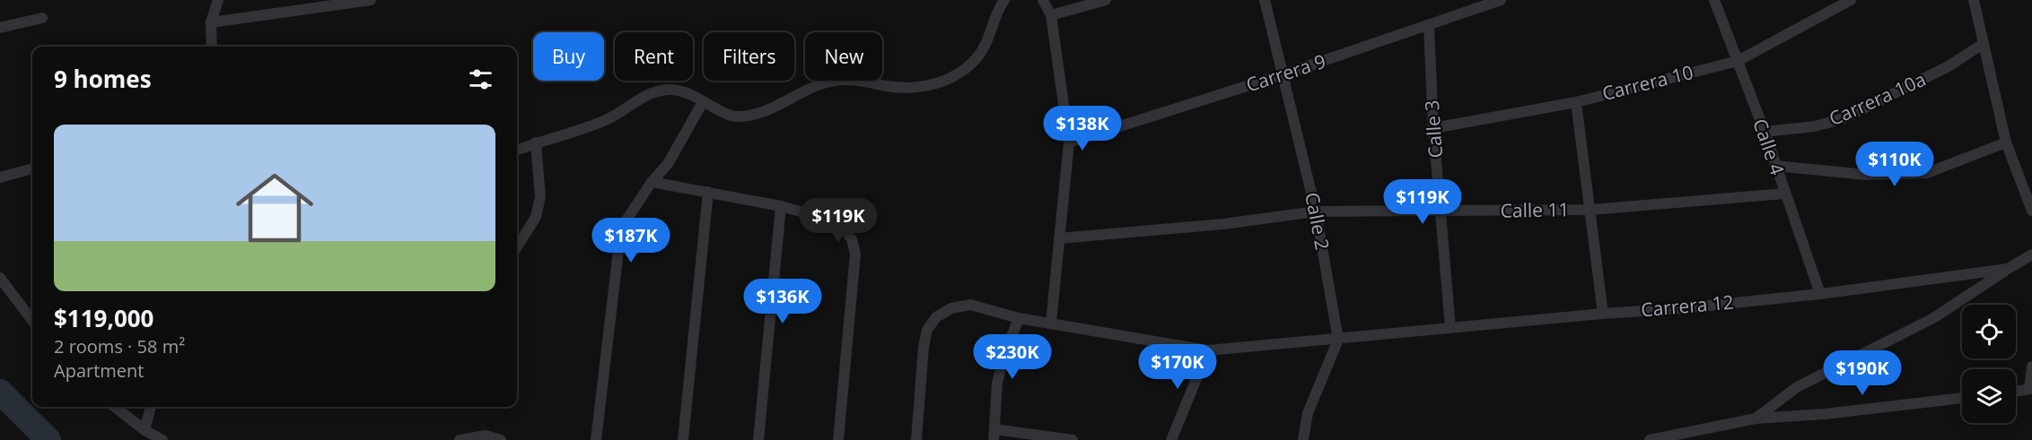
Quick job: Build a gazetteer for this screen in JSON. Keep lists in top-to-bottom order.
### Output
{
  "streets": {
    "street": [
      "Carrera 9",
      "Carrera 10",
      "Carrera 10a",
      "Calle 3",
      "Calle 4",
      "Calle 11",
      "Calle 2",
      "Carrera 12"
    ]
  },
  "crossings": [
    ["Carrera 9", "Calle 3"],
    ["Carrera 9", "Calle 2"],
    ["Carrera 10", "Calle 3"],
    ["Carrera 10", "Calle 4"],
    ["Carrera 10a", "Calle 4"],
    ["Calle 3", "Calle 11"],
    ["Calle 3", "Carrera 12"],
    ["Calle 4", "Calle 11"],
    ["Calle 4", "Carrera 12"],
    ["Calle 11", "Calle 2"],
    ["Calle 2", "Carrera 12"]
  ],
  "page": {
    "chip": [
      "Buy",
      "Rent",
      "Filters",
      "New"
    ],
    "heading": "9 homes",
    "price": [
      "$138K",
      "$110K",
      "$119K",
      "$119K",
      "$187K",
      "$136K",
      "$230K",
      "$170K",
      "$190K"
    ],
    "list": [
      {
        "name": "$119,000",
        "note": "2 rooms · 58 m² · Apartment"
      }
    ]
  }
}
